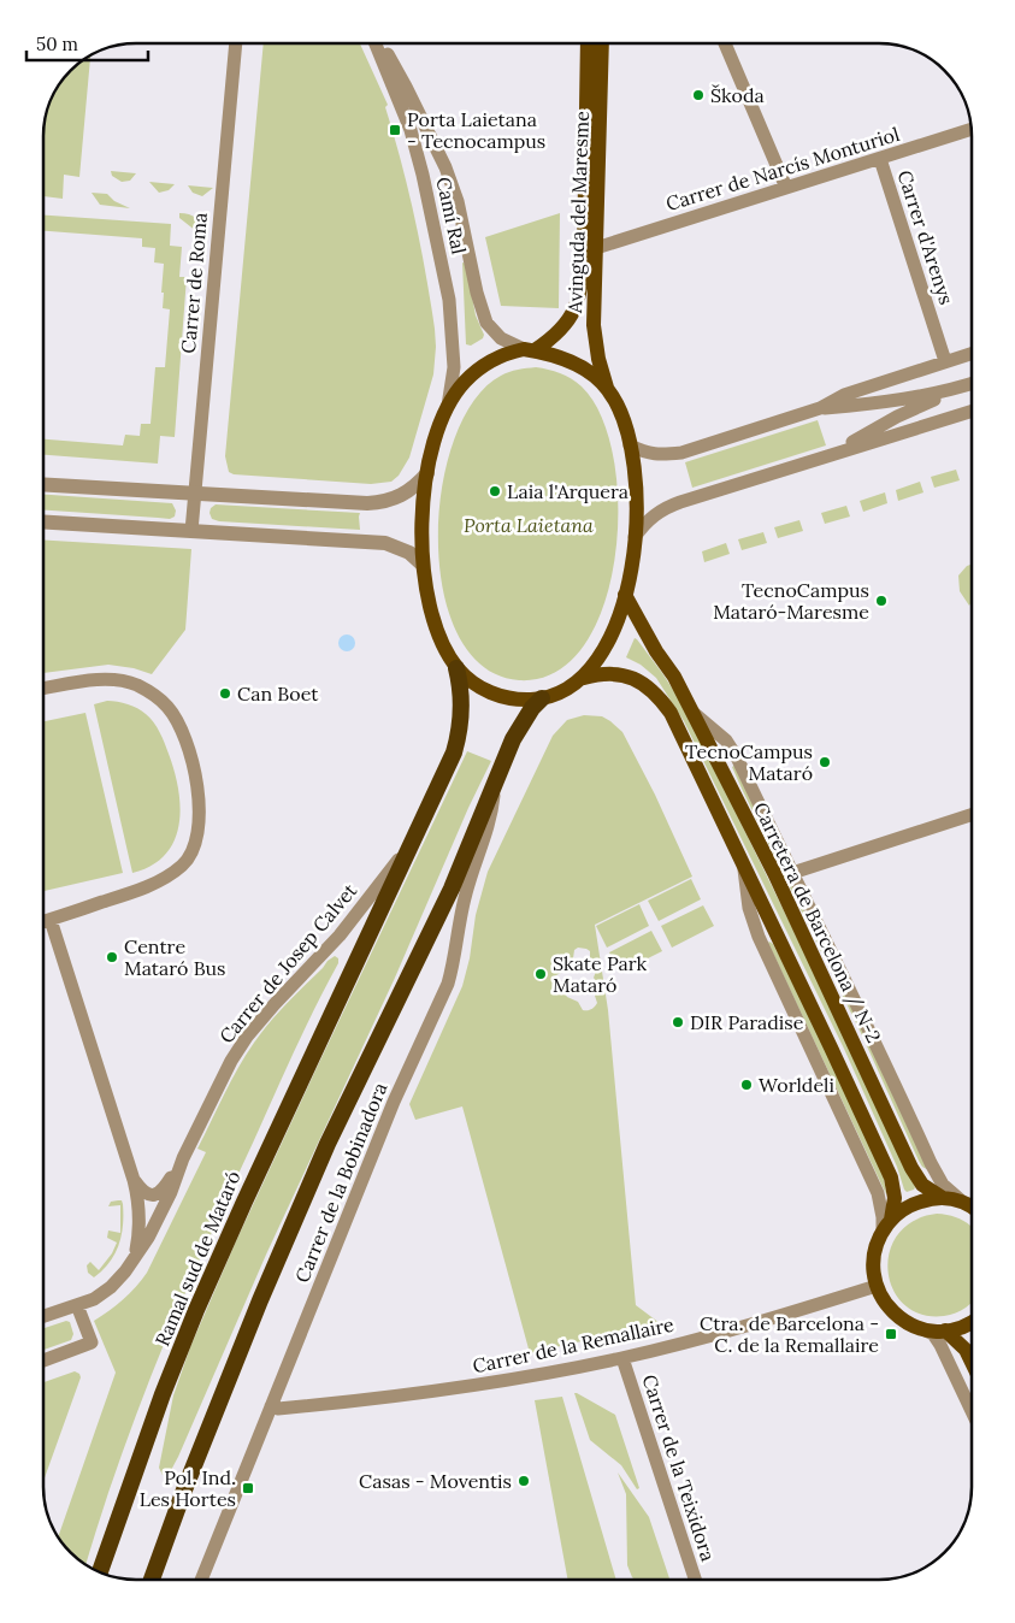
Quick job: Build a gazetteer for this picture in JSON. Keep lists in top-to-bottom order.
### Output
{
  "streets": {
    "highway": ["Ramal sud de Mataró"],
    "main road": ["Avinguda del Maresme", "Carretera de Barcelona / N-2"],
    "street": [
      "Carrer de Narcís Monturiol",
      "Camí Ral",
      "Carrer d'Arenys",
      "Carrer de Roma",
      "Carrer de Josep Calvet",
      "Carrer de la Bobinadora",
      "Carrer de la Remallaire",
      "Carrer de la Teixidora"
    ]
  },
  "crossings": [
    ["Carrer de Narcís Monturiol", "Avinguda del Maresme"],
    ["Carrer de Narcís Monturiol", "Carrer d'Arenys"],
    ["Avinguda del Maresme", "Camí Ral"],
    ["Carrer de Josep Calvet", "Ramal sud de Mataró"],
    ["Carrer de la Bobinadora", "Carrer de la Remallaire"],
    ["Carrer de la Remallaire", "Carrer de la Teixidora"]
  ],
  "parks": ["Porta Laietana"],
  "places": {
    "other": [
      "Škoda",
      "Laia l'Arquera",
      "TecnoCampus Mataró-Maresme",
      "Can Boet",
      "TecnoCampus Mataró",
      "Centre Mataró Bus",
      "Skate Park Mataró",
      "DIR Paradise",
      "Worldeli",
      "Casas - Moventis"
    ],
    "transit": ["Porta Laietana - Tecnocampus", "Ctra. de Barcelona - C. de la Remallaire", "Pol. Ind. Les Hortes"]
  },
  "scale_bar": "50 m"
}
